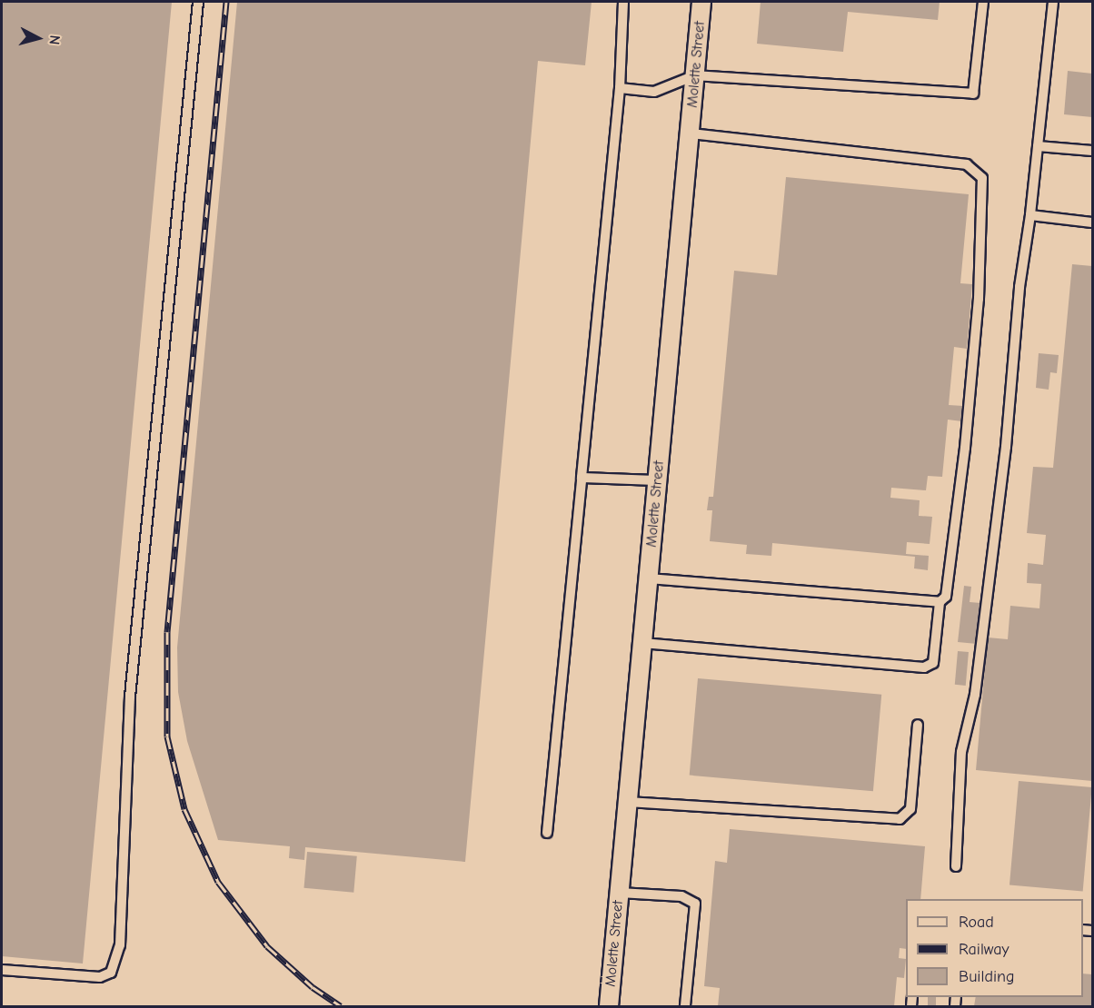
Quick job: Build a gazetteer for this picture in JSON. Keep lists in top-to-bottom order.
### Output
{
  "streets": {
    "street": ["Molette Street"]
  },
  "legend": ["Road", "Railway", "Building"],
  "north": "right"
}
